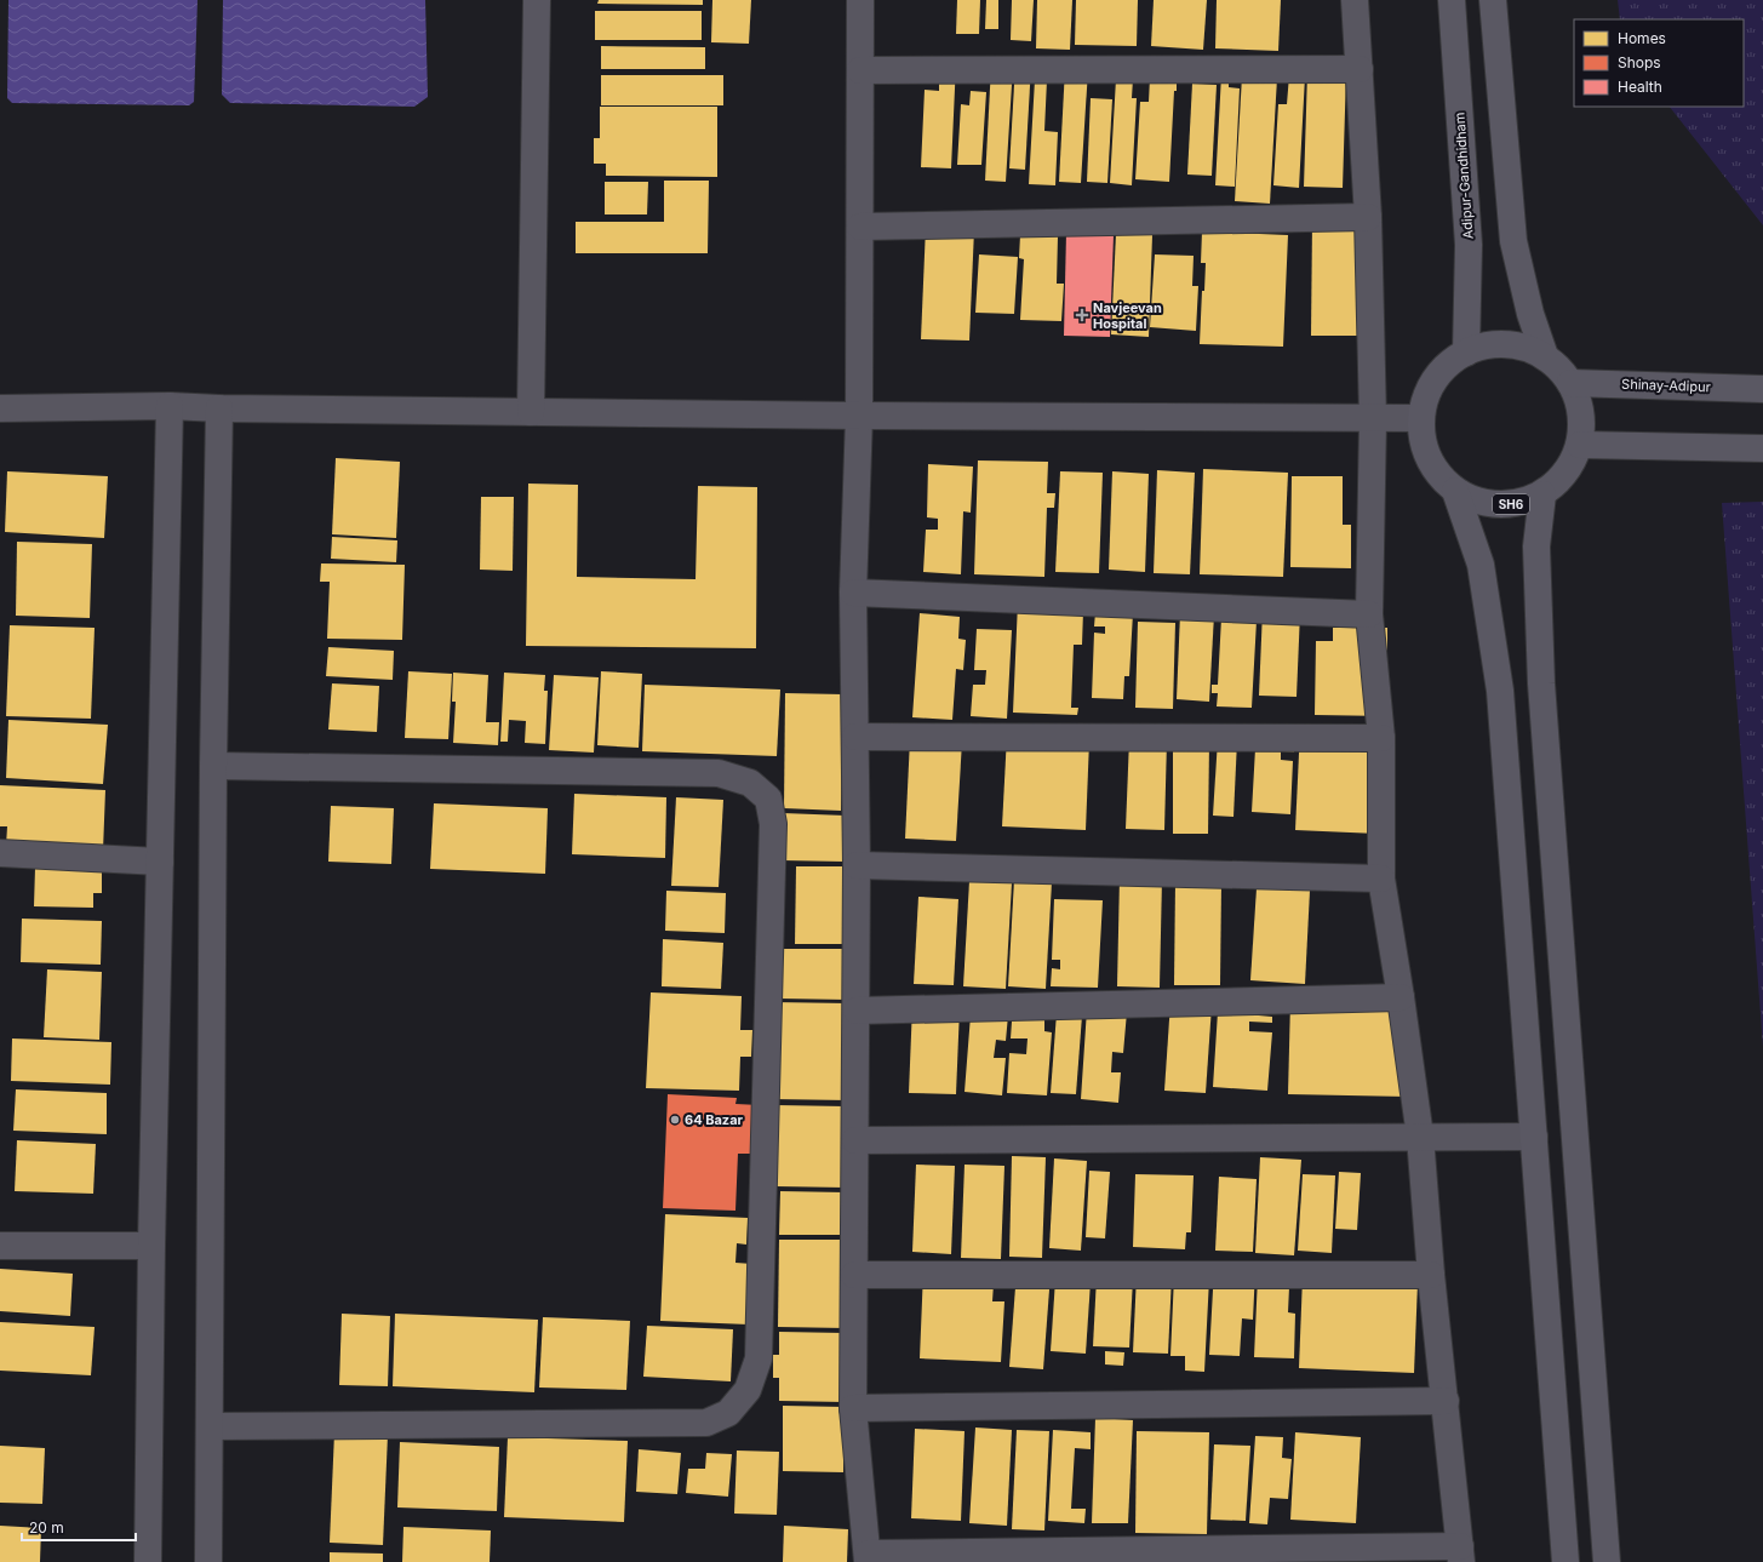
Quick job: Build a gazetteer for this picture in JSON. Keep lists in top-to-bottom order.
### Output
{
  "streets": {
    "main road": ["Adipur-Gandhidham", "Shinay-Adipur", "SH6"]
  },
  "crossings": [
    ["Adipur-Gandhidham", "Shinay-Adipur"],
    ["Adipur-Gandhidham", "SH6"],
    ["Shinay-Adipur", "SH6"]
  ],
  "places": {
    "health": ["Navjeevan Hospital"],
    "other": ["64 Bazar"]
  },
  "legend": ["Homes", "Shops", "Health"],
  "scale_bar": "20 m"
}
